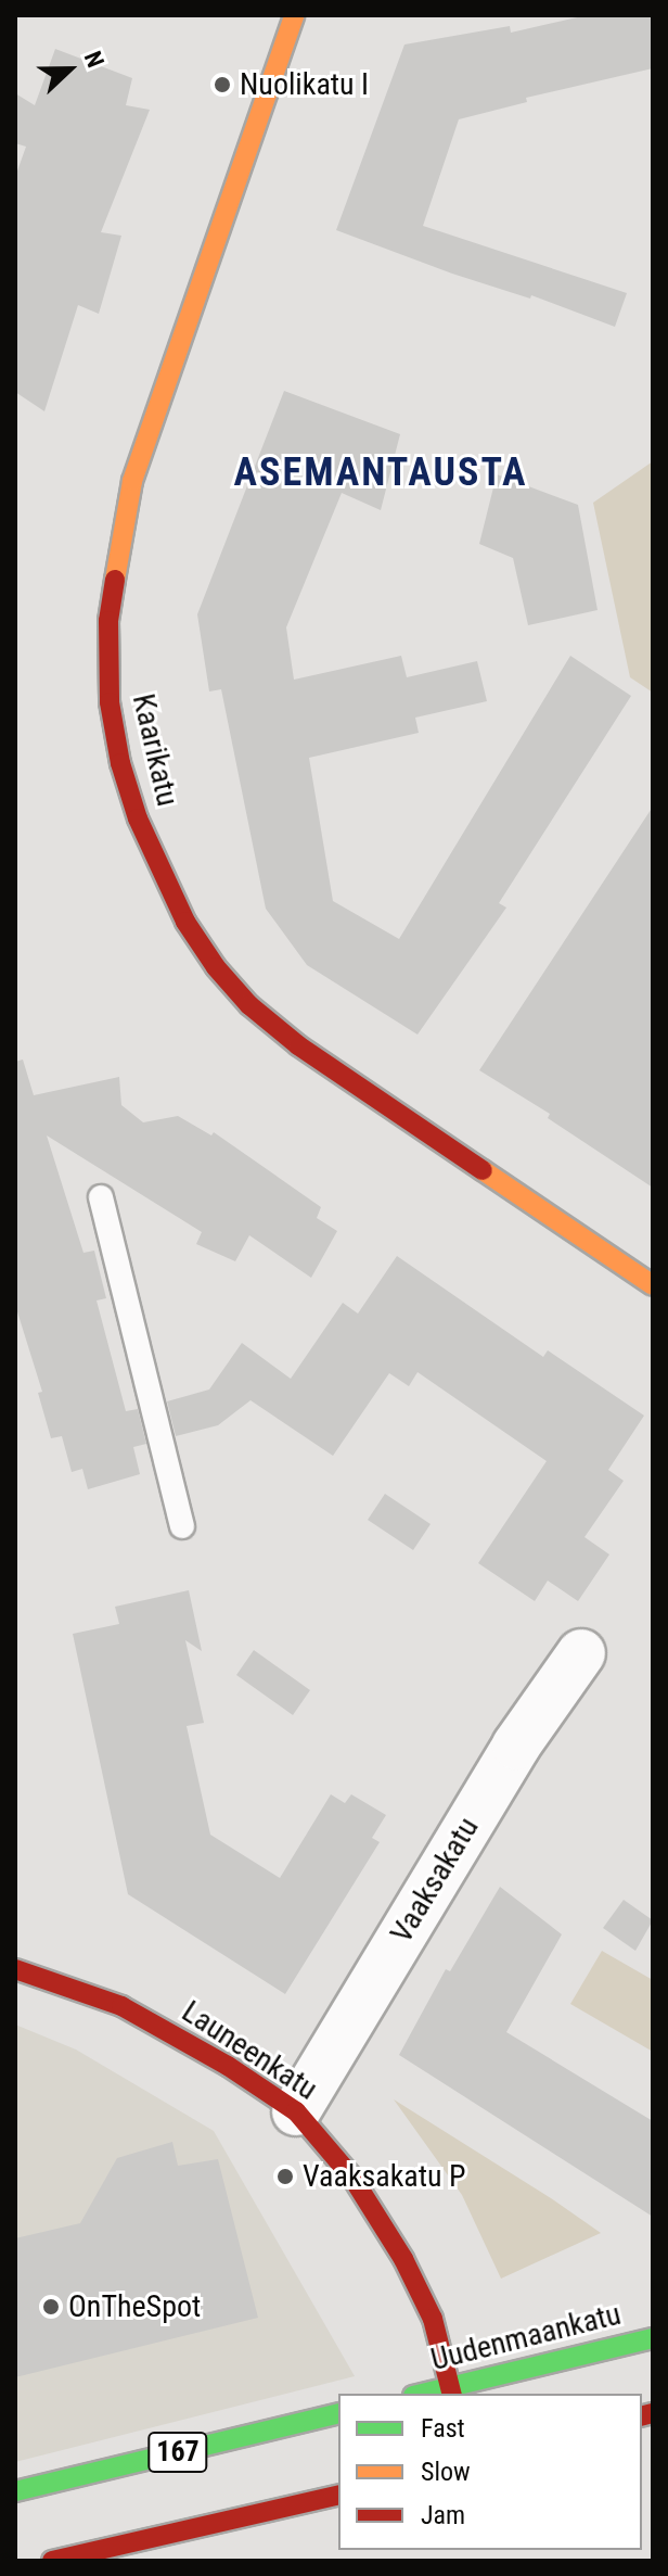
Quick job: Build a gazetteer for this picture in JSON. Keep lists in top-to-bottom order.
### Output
{
  "streets": {
    "street": [
      "Kaarikatu",
      "Vaaksakatu",
      "Launeenkatu",
      "Uudenmaankatu",
      "167"
    ]
  },
  "crossings": [
    ["Vaaksakatu", "Launeenkatu"],
    ["Launeenkatu", "Uudenmaankatu"]
  ],
  "districts": ["ASEMANTAUSTA"],
  "places": ["Nuolikatu I", "Vaaksakatu P", "OnTheSpot"],
  "legend": ["Fast", "Slow", "Jam"],
  "north": "right"
}
